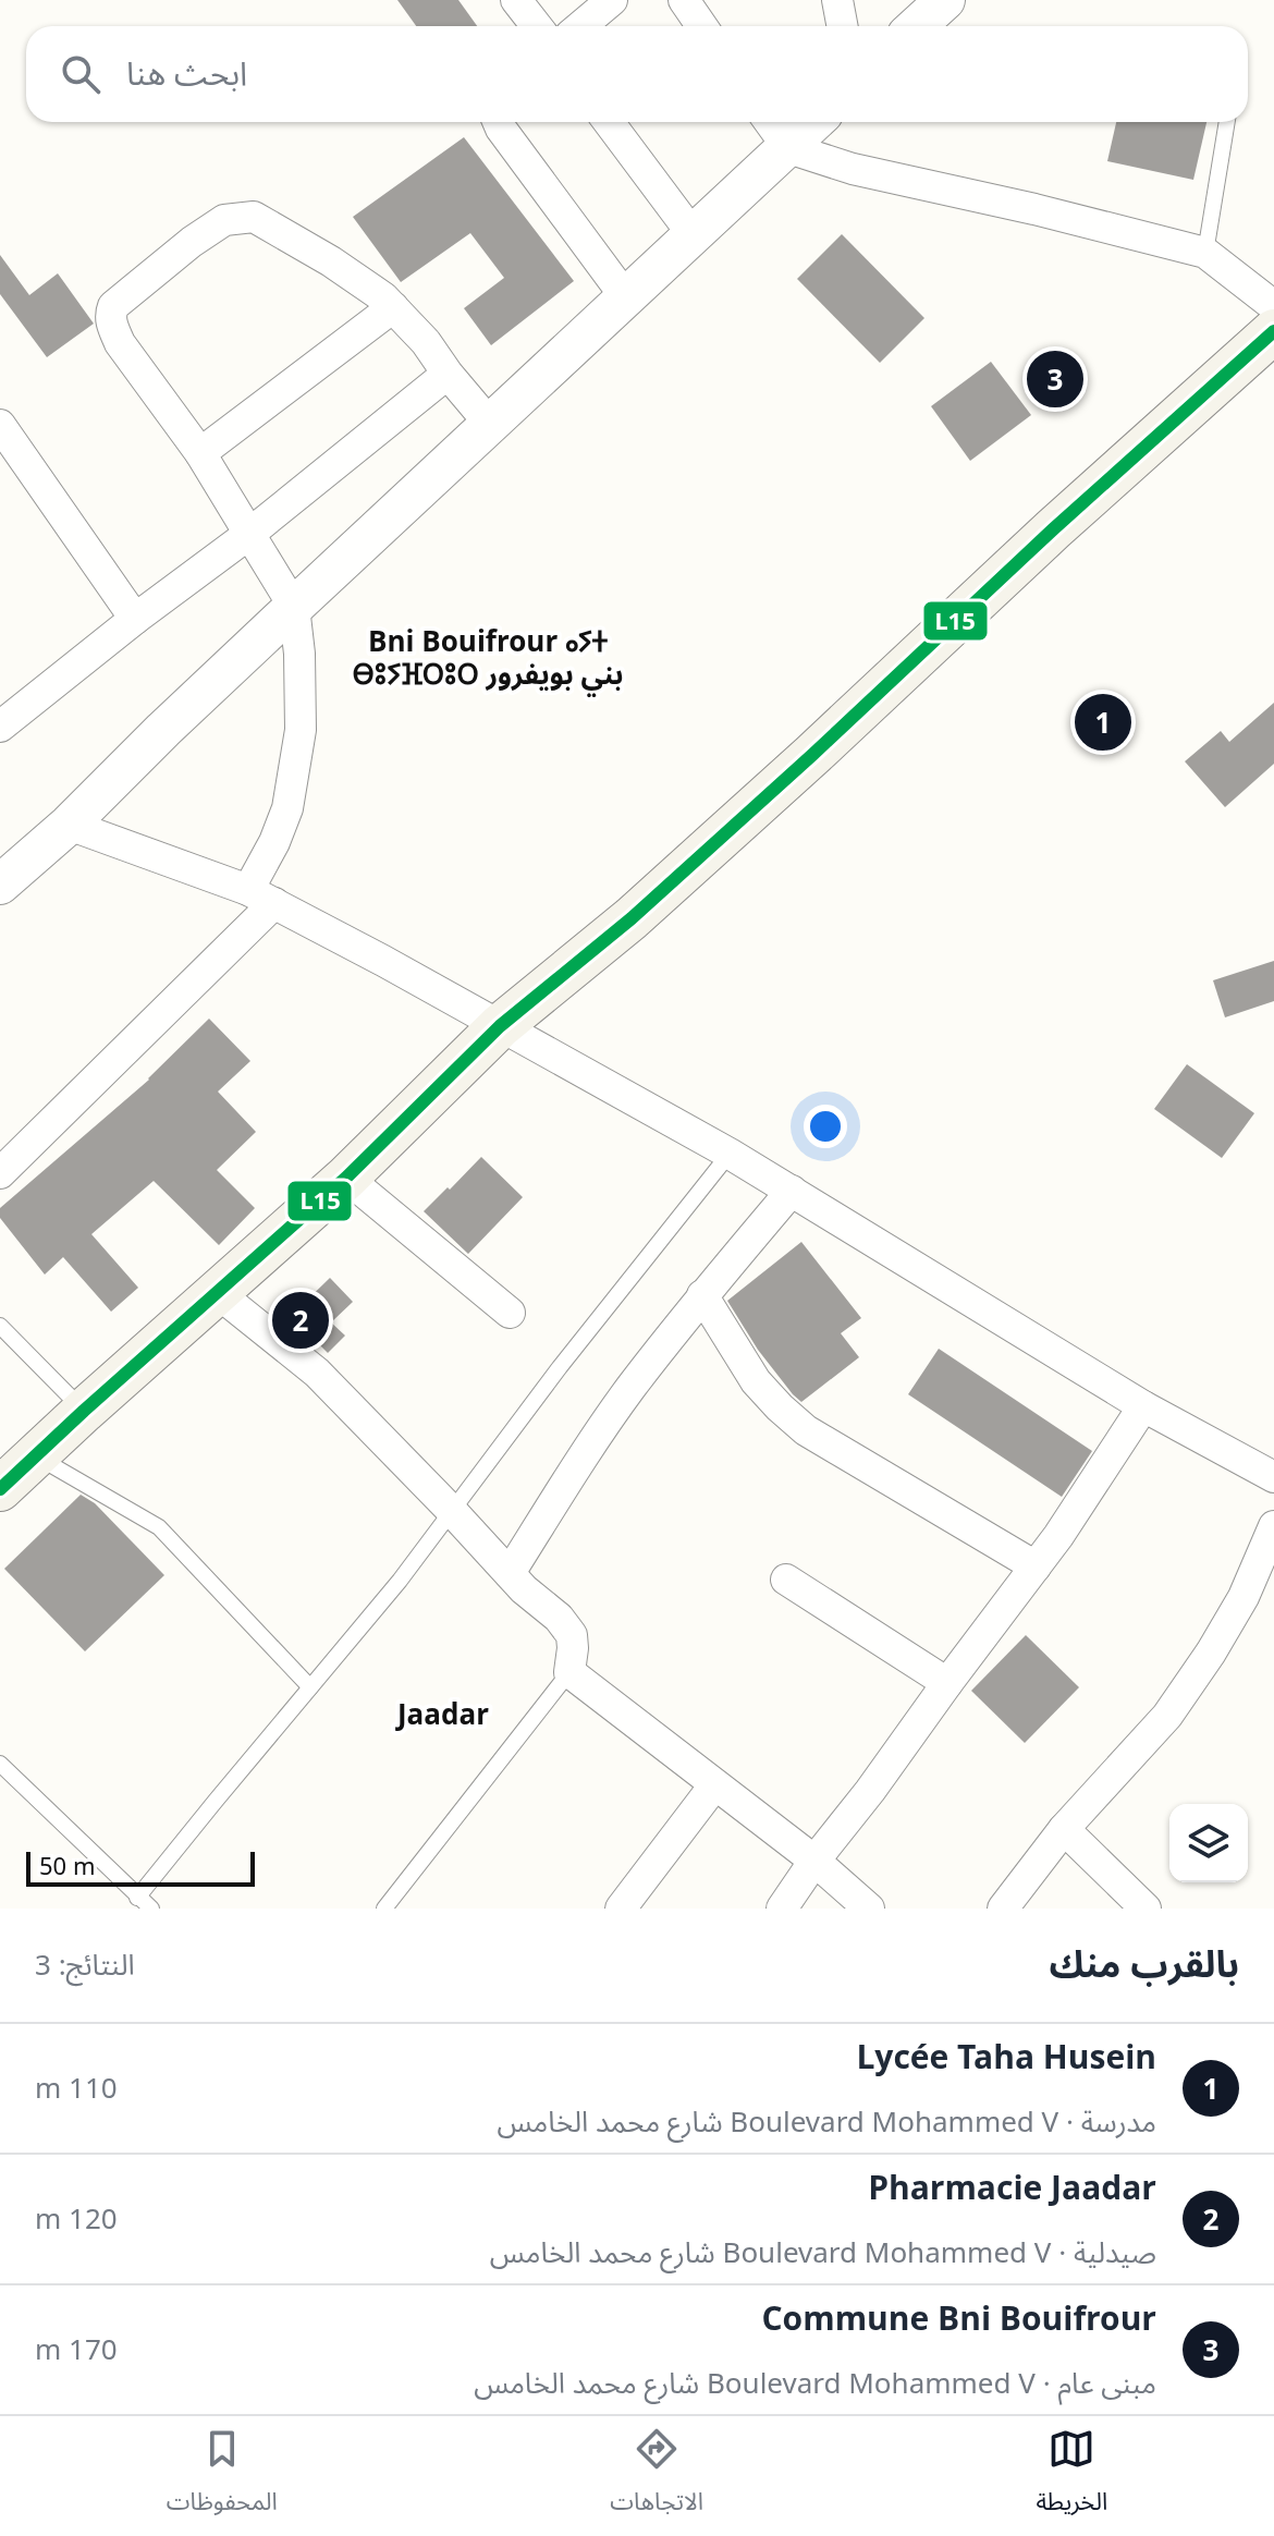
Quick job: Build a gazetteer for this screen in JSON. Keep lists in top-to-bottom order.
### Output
{
  "districts": ["Bni Bouifrour ⴰⵢⵜ ⴱⵓⵢⴼⵔⵓⵔ بني بويفرور", "Jaadar"],
  "lines": ["transit line L15"],
  "scale_bar": "50 m",
  "page": {
    "search": "ابحث هنا",
    "pins": ["3", "1", "2"],
    "scale": "50 m",
    "heading": ["بالقرب منك", "النتائج: 3"],
    "list": [
      {
        "mark": "1",
        "name": "Lycée Taha Husein",
        "note": "مدرسة · Boulevard Mohammed V شارع محمد الخامس",
        "value": "110 m"
      },
      {
        "mark": "2",
        "name": "Pharmacie Jaadar",
        "note": "صيدلية · Boulevard Mohammed V شارع محمد الخامس",
        "value": "120 m"
      },
      {
        "mark": "3",
        "name": "Commune Bni Bouifrour",
        "note": "مبنى عام · Boulevard Mohammed V شارع محمد الخامس",
        "value": "170 m"
      }
    ],
    "nav": ["الخريطة", "الاتجاهات", "المحفوظات"]
  }
}
